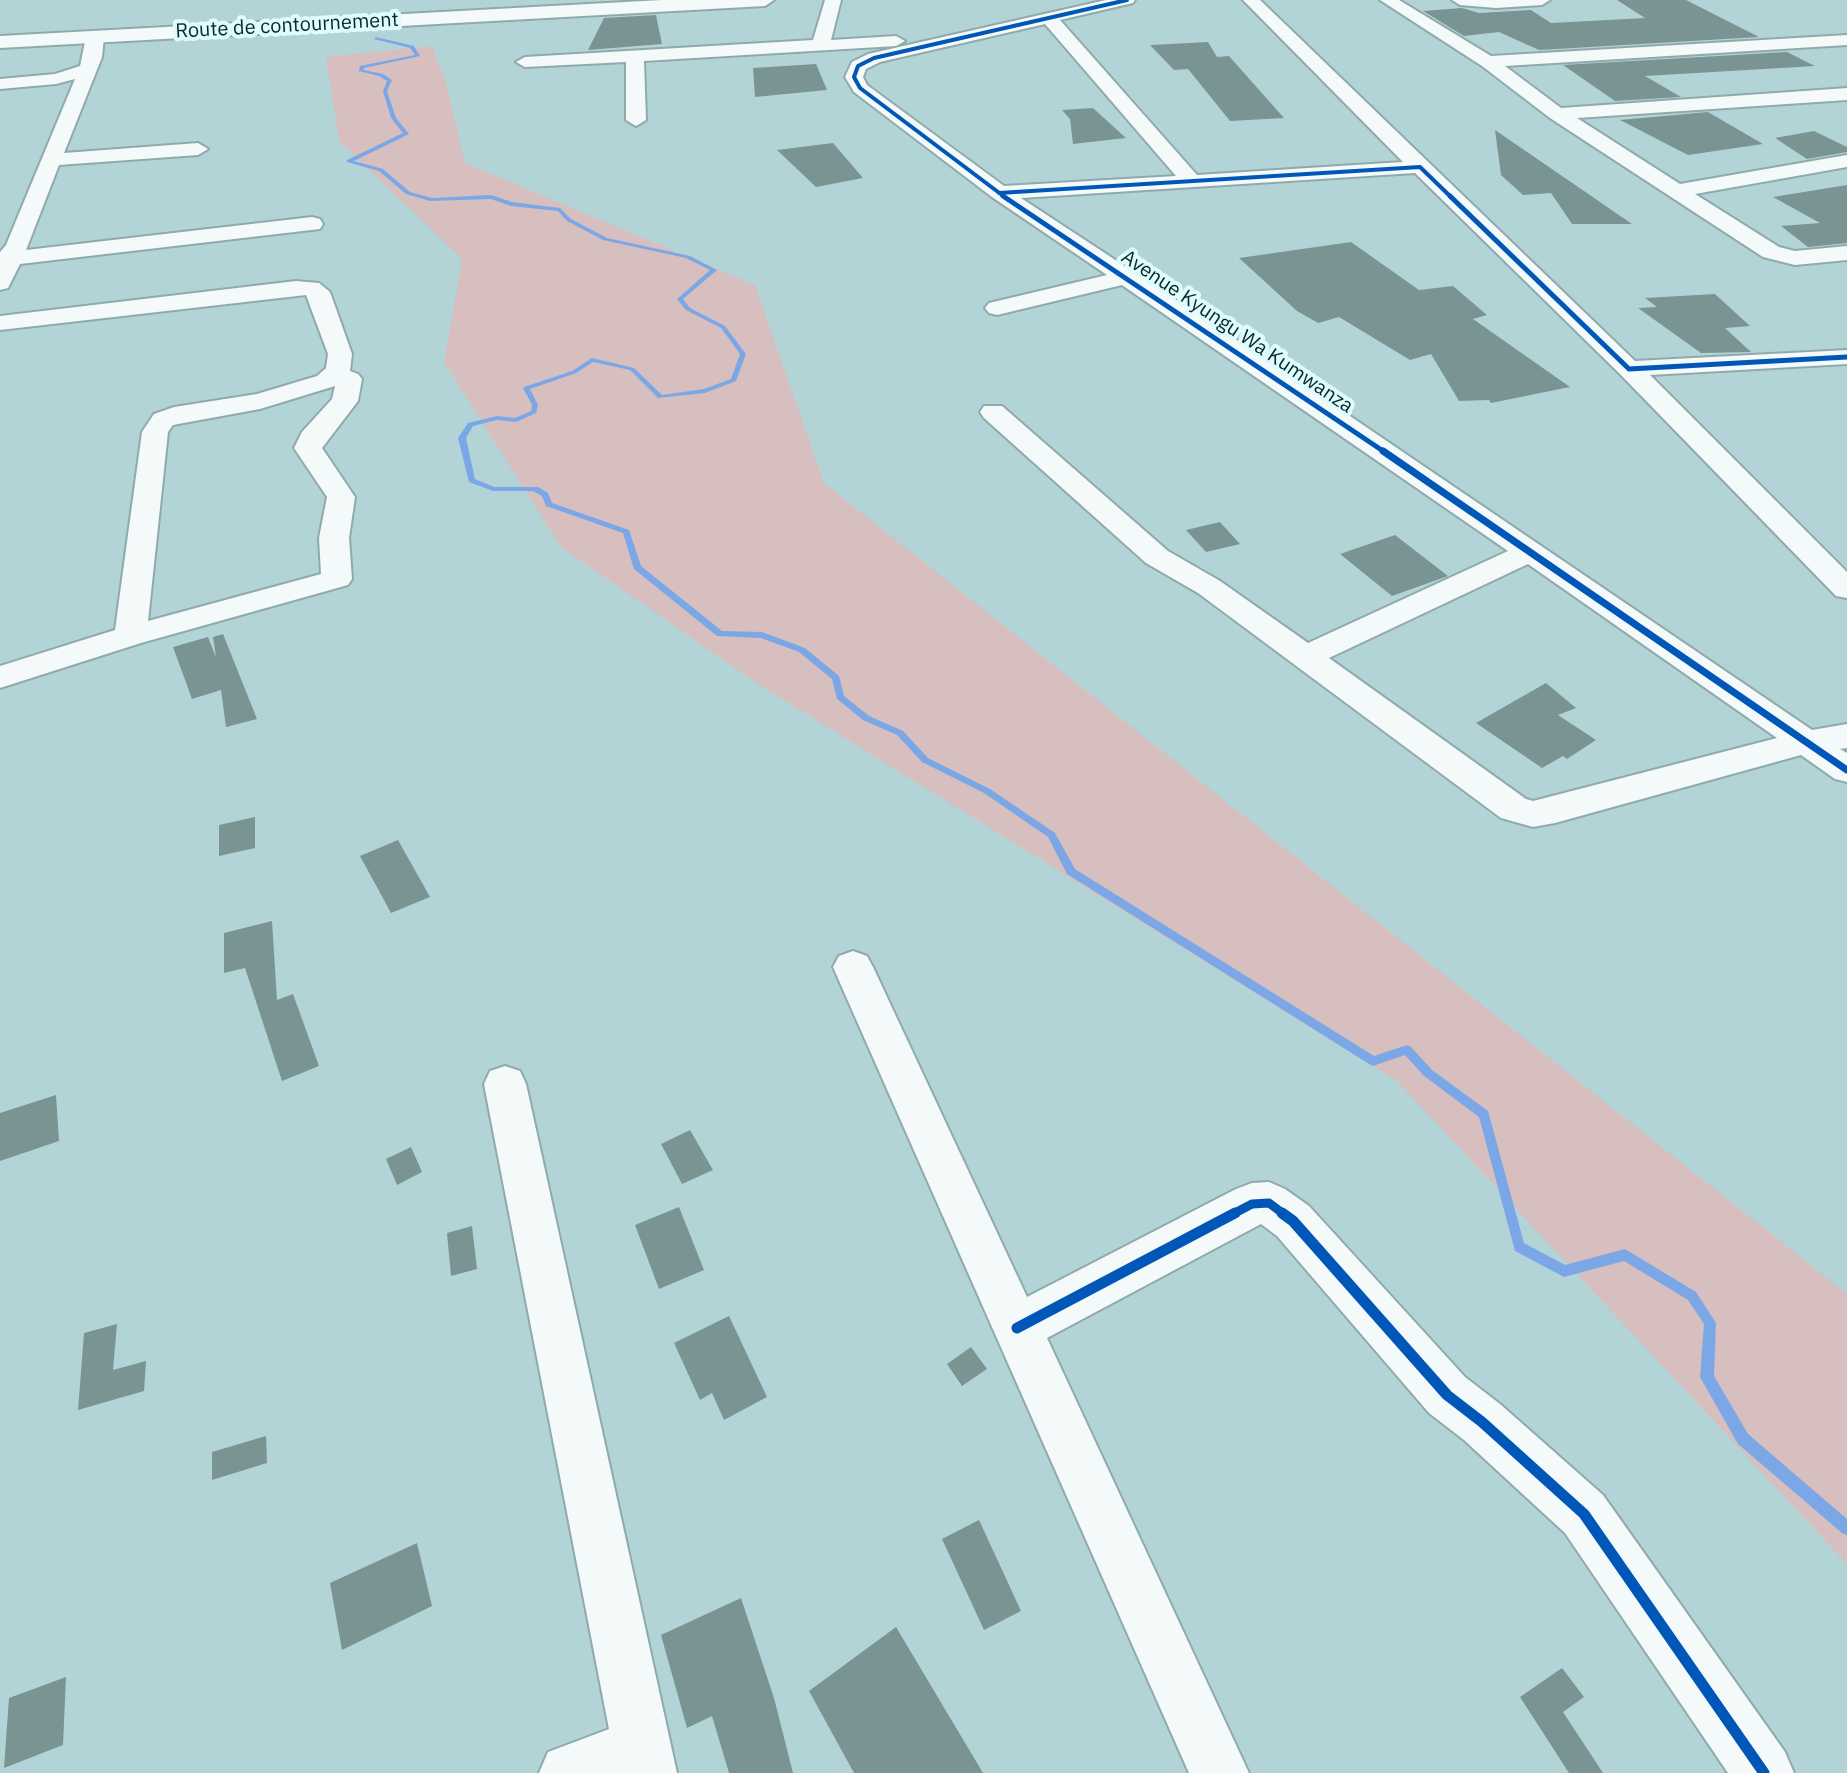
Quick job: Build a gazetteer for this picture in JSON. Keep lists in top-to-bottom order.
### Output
{
  "streets": {
    "street": ["Route de contournement", "Avenue Kyungu Wa Kumwanza"]
  }
}
